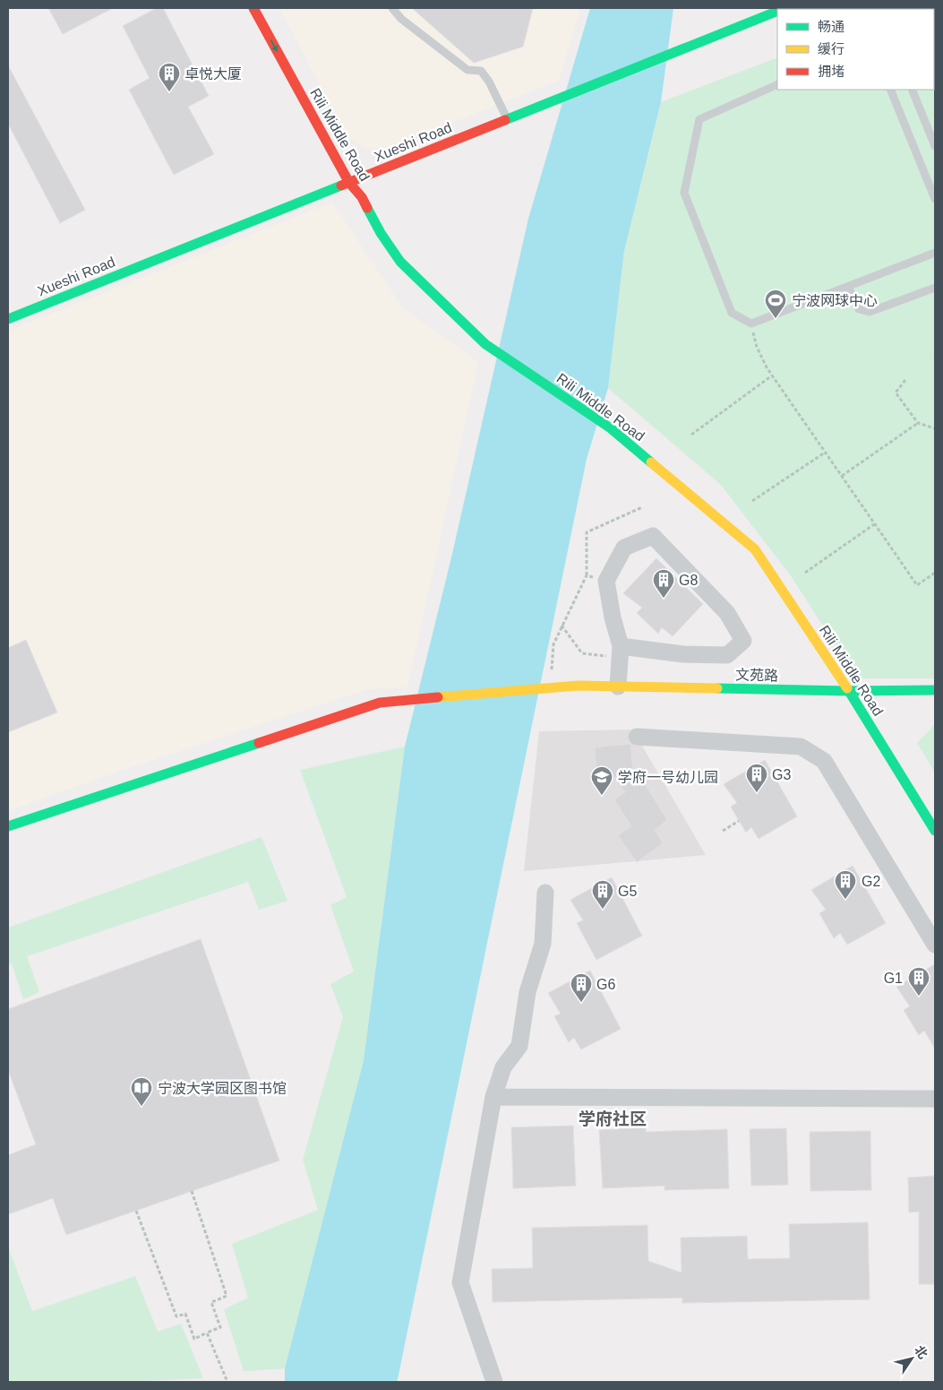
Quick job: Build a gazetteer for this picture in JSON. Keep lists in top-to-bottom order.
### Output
{
  "streets": {
    "street": ["Rili Middle Road", "Xueshi Road", "文苑路"]
  },
  "crossings": [
    ["Rili Middle Road", "Xueshi Road"],
    ["Rili Middle Road", "文苑路"]
  ],
  "districts": ["学府社区"],
  "places": {
    "building": [
      "卓悦大厦",
      "G8",
      "G3",
      "G2",
      "G5",
      "G1",
      "G6"
    ],
    "sports": ["宁波网球中心"],
    "school or university": ["学府一号幼儿园"],
    "library": ["宁波大学园区图书馆"]
  },
  "legend": ["畅通", "缓行", "拥堵"],
  "north": "top right"
}
